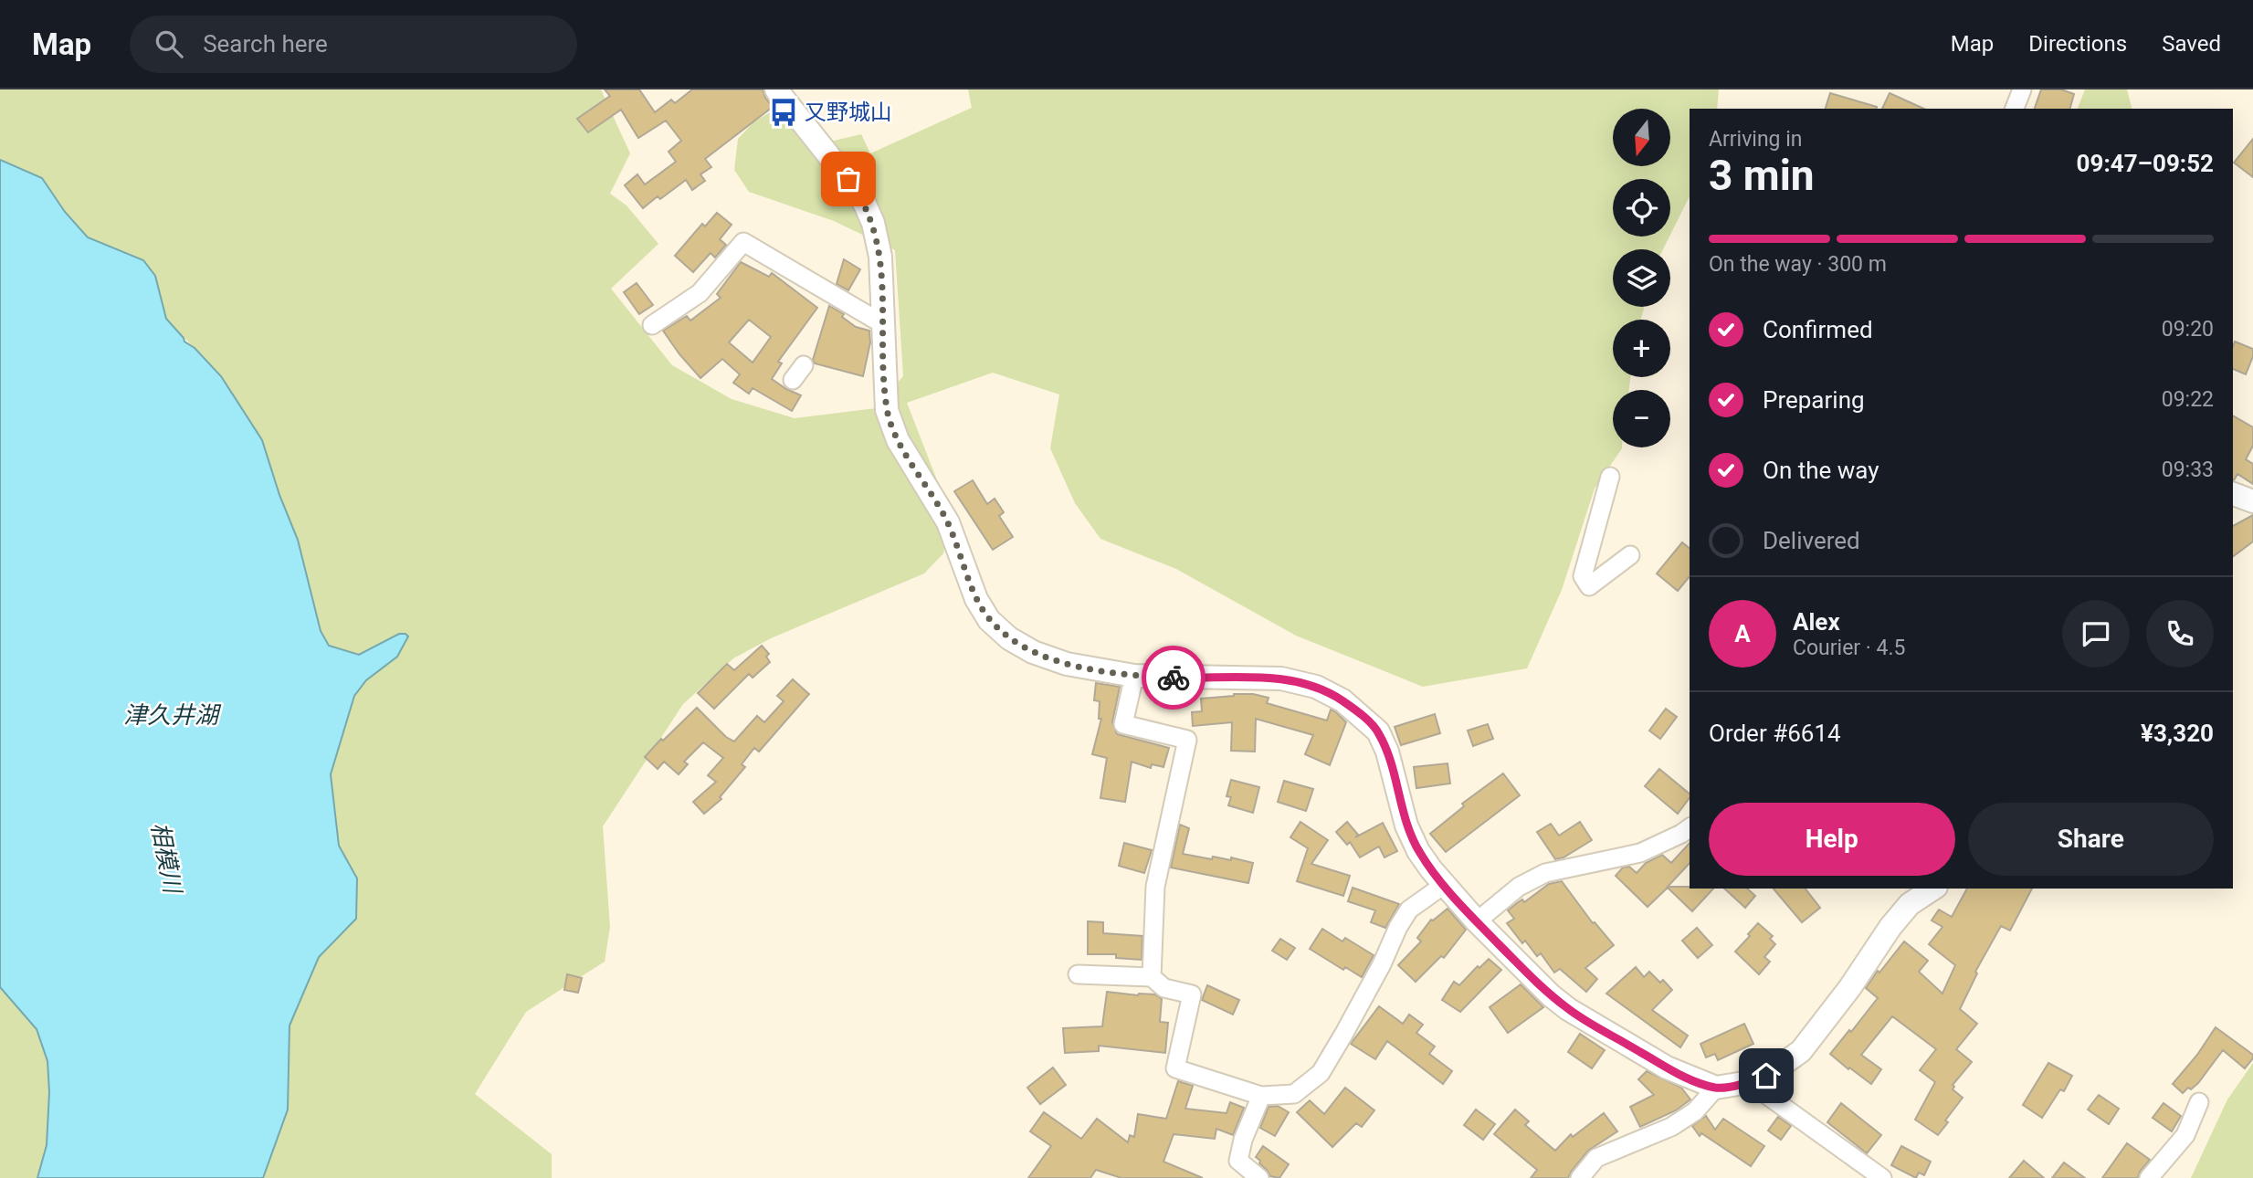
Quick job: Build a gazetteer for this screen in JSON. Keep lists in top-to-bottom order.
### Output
{
  "water": ["津久井湖", "相模川"],
  "places": {
    "bus stop": ["又野城山"]
  },
  "north": "bottom",
  "page": {
    "header": "Map",
    "search": "Search here",
    "nav": ["Map", "Directions", "Saved"],
    "map_buttons": ["+", "−"],
    "heading": ["3 min", "Arriving in", "09:47–09:52"],
    "panel": [
      "Alex",
      "Courier · 4.5",
      "Order #6614",
      "¥3,320"
    ],
    "bar": "On the way · 300 m",
    "list": [
      ["Confirmed", "09:20"],
      ["Preparing", "09:22"],
      ["On the way", "09:33"],
      "Delivered"
    ],
    "round": "A",
    "buttons": ["Help", "Share"]
  }
}
